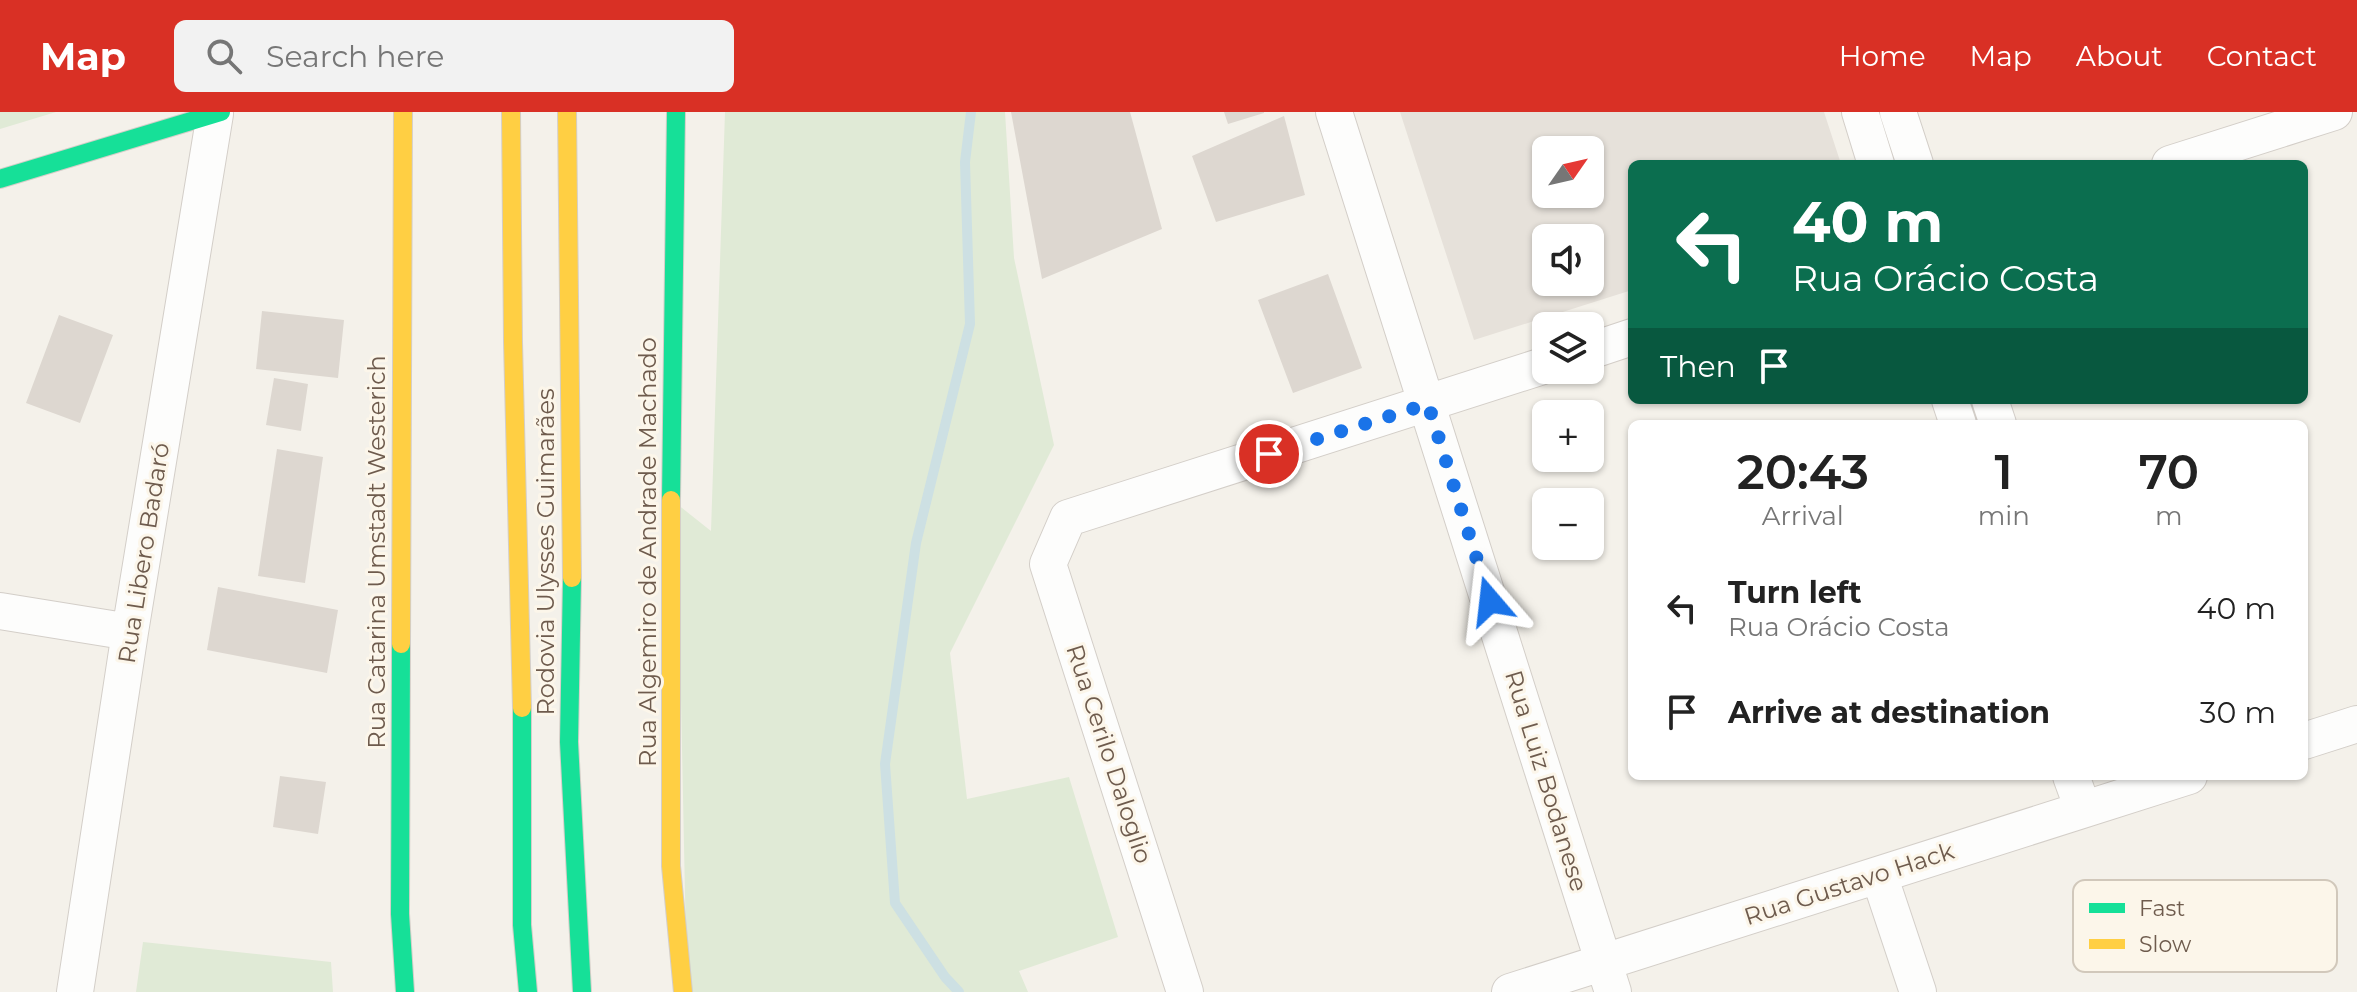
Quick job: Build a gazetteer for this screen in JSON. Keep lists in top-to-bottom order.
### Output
{
  "streets": {
    "main road": ["Rua Catarina Umstadt Westerich", "Rodovia Ulysses Guimarães", "Rua Algemiro de Andrade Machado"],
    "street": [
      "Rua Libero Badaró",
      "Rua Cerilo Daloglio",
      "Rua Luiz Bodanese",
      "Rua Gustavo Hack"
    ]
  },
  "crossings": [
    ["Rua Cerilo Daloglio", "Rua Luiz Bodanese"],
    ["Rua Luiz Bodanese", "Rua Gustavo Hack"]
  ],
  "legend": ["Fast", "Slow"],
  "north": "top right",
  "page": {
    "header": "Map",
    "search": "Search here",
    "nav": [
      "Home",
      "Map",
      "About",
      "Contact"
    ],
    "map_buttons": ["+", "−"],
    "turn": ["40 m", "Rua Orácio Costa"],
    "then": "Then",
    "eta": [
      "20:43",
      "Arrival",
      "1",
      "min",
      "70",
      "m"
    ],
    "list": [
      {
        "name": "Turn left",
        "note": "Rua Orácio Costa",
        "value": "40 m"
      },
      {
        "name": "Arrive at destination",
        "value": "30 m"
      }
    ]
  }
}
